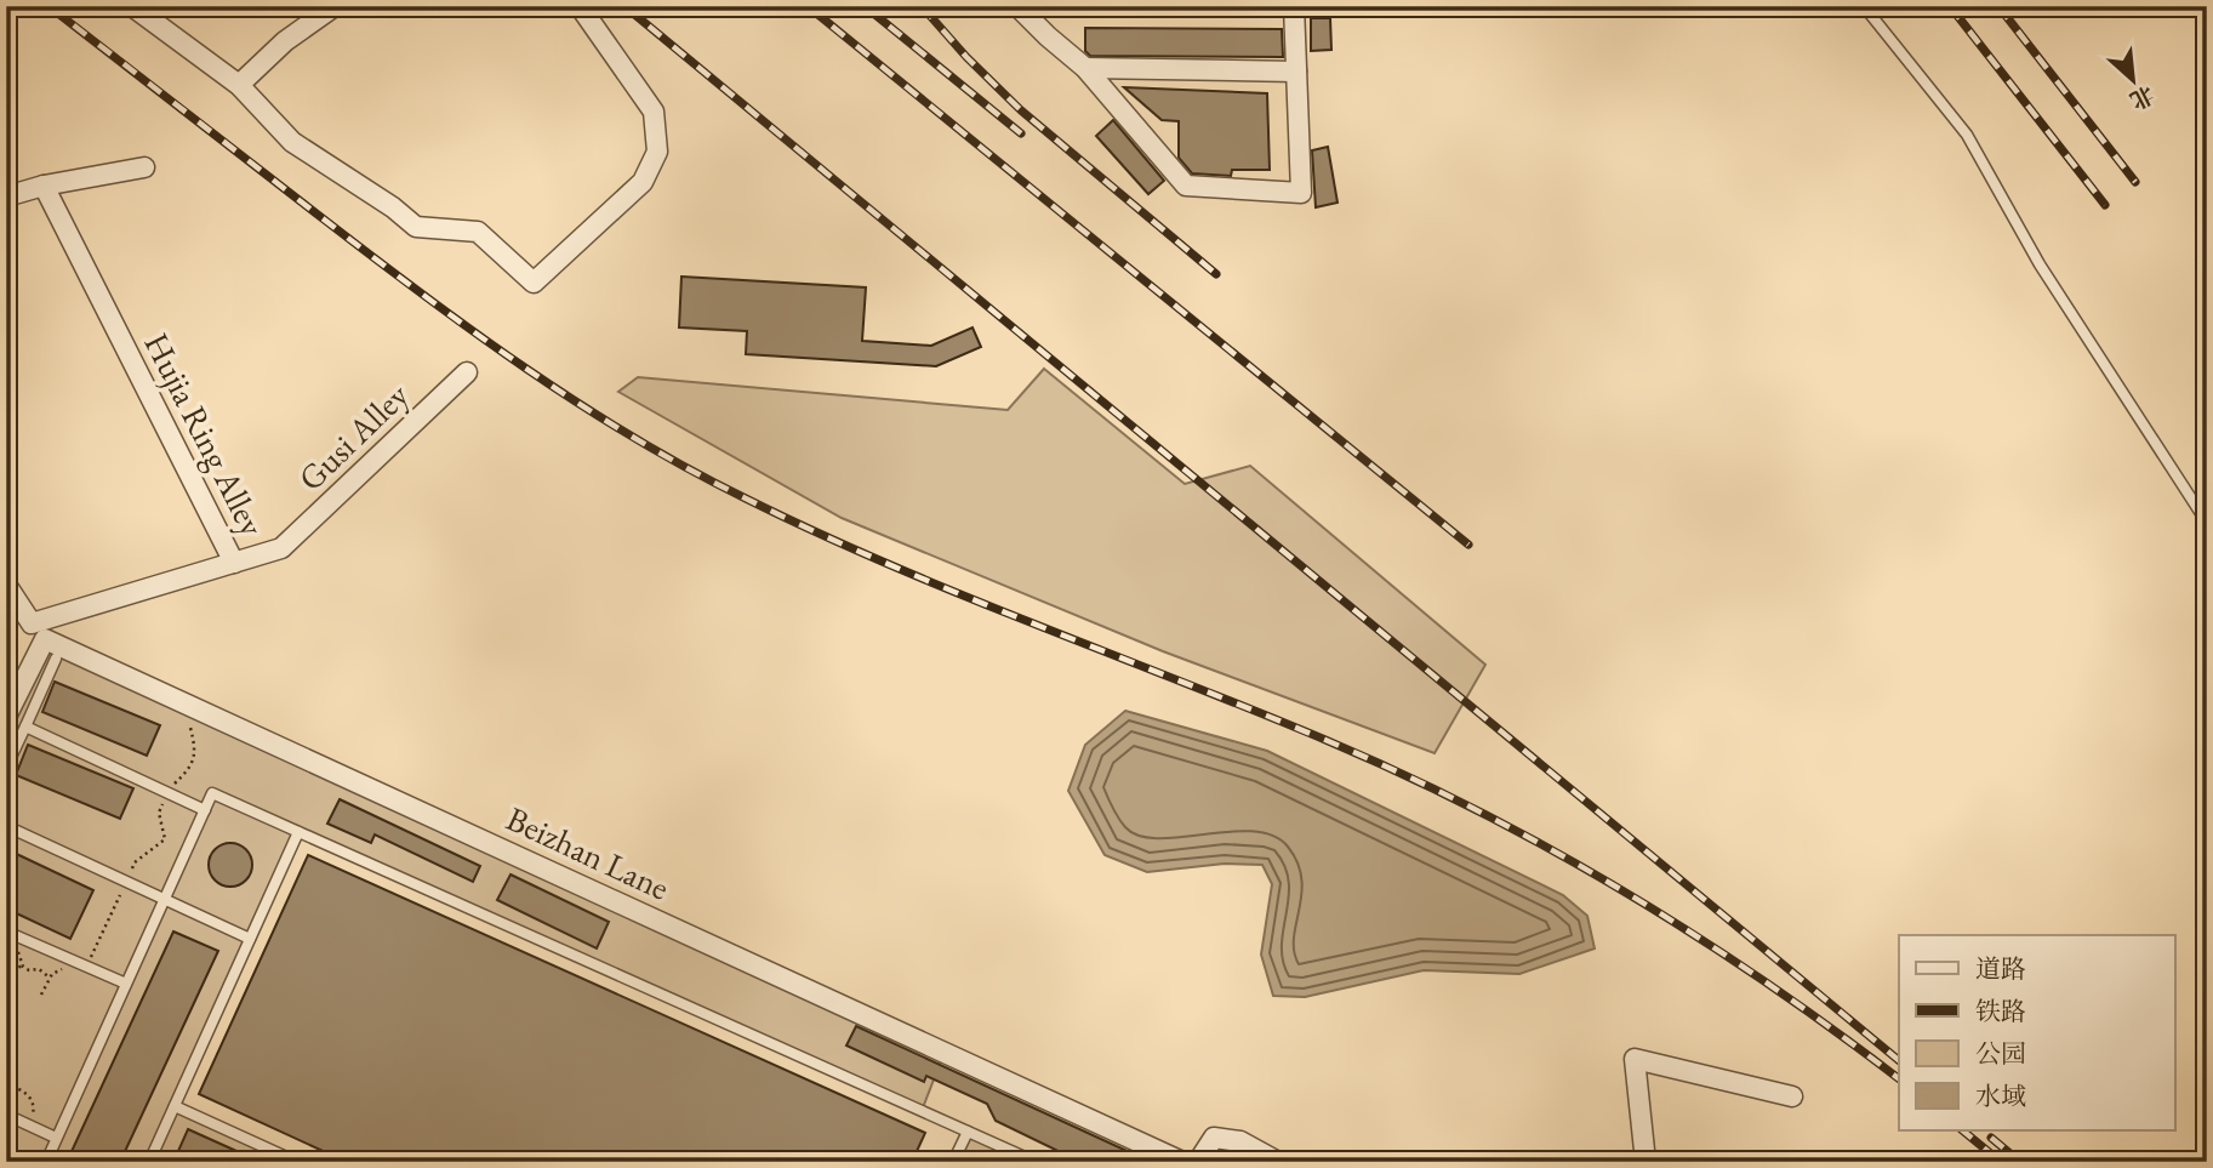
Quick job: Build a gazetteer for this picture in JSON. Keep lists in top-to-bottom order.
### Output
{
  "streets": {
    "street": ["Hujia Ring Alley", "Gusi Alley", "Beizhan Lane"]
  },
  "crossings": [
    ["Hujia Ring Alley", "Gusi Alley"]
  ],
  "legend": [
    "道路",
    "铁路",
    "公园",
    "水域"
  ],
  "north": "bottom right"
}
